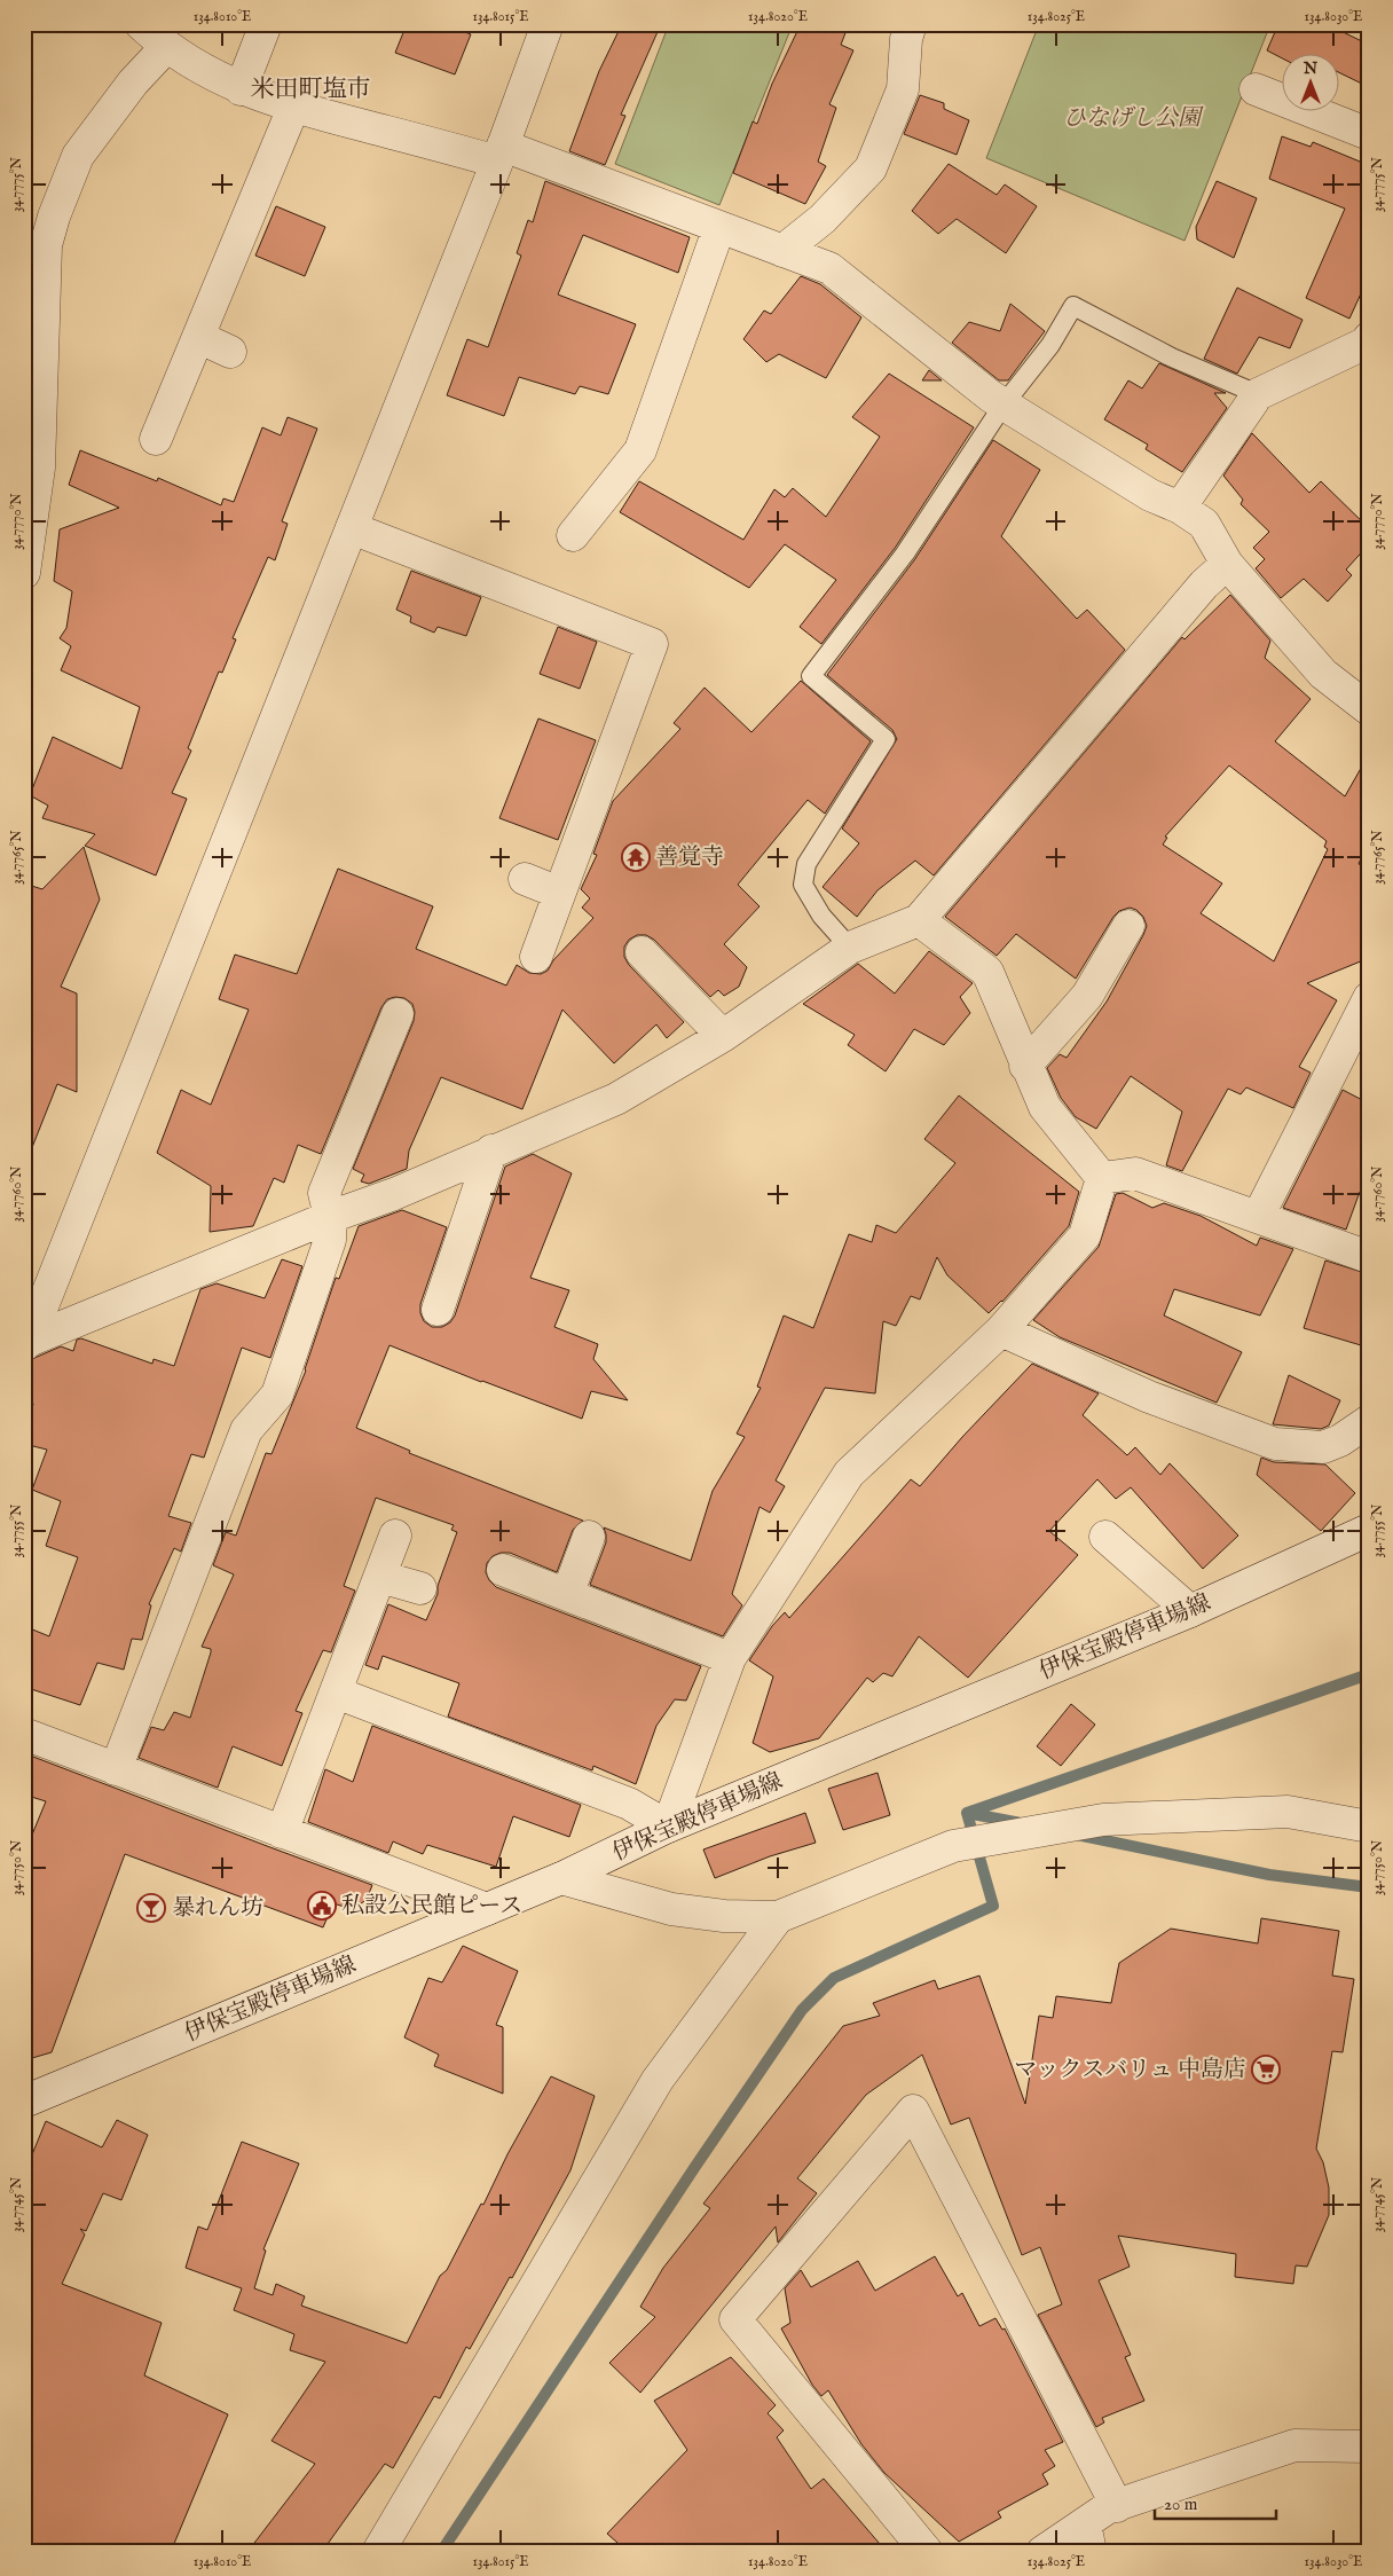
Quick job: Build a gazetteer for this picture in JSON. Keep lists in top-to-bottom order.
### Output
{
  "streets": {
    "street": ["伊保宝殿停車場線"]
  },
  "districts": ["米田町塩市"],
  "parks": ["ひなげし公園"],
  "places": {
    "temple": ["善覚寺"],
    "public building": ["私設公民館ピース"],
    "bar": ["暴れん坊"],
    "supermarket": ["マックスバリュ 中島店"]
  },
  "scale_bar": "20 m",
  "north": "top",
  "coordinates": [
    "134.8010°E",
    "134.8015°E",
    "134.8020°E",
    "134.8025°E",
    "134.8030°E",
    "34.7775°N",
    "34.7770°N",
    "34.7765°N",
    "34.7760°N",
    "34.7755°N",
    "34.7750°N",
    "34.7745°N"
  ]
}
